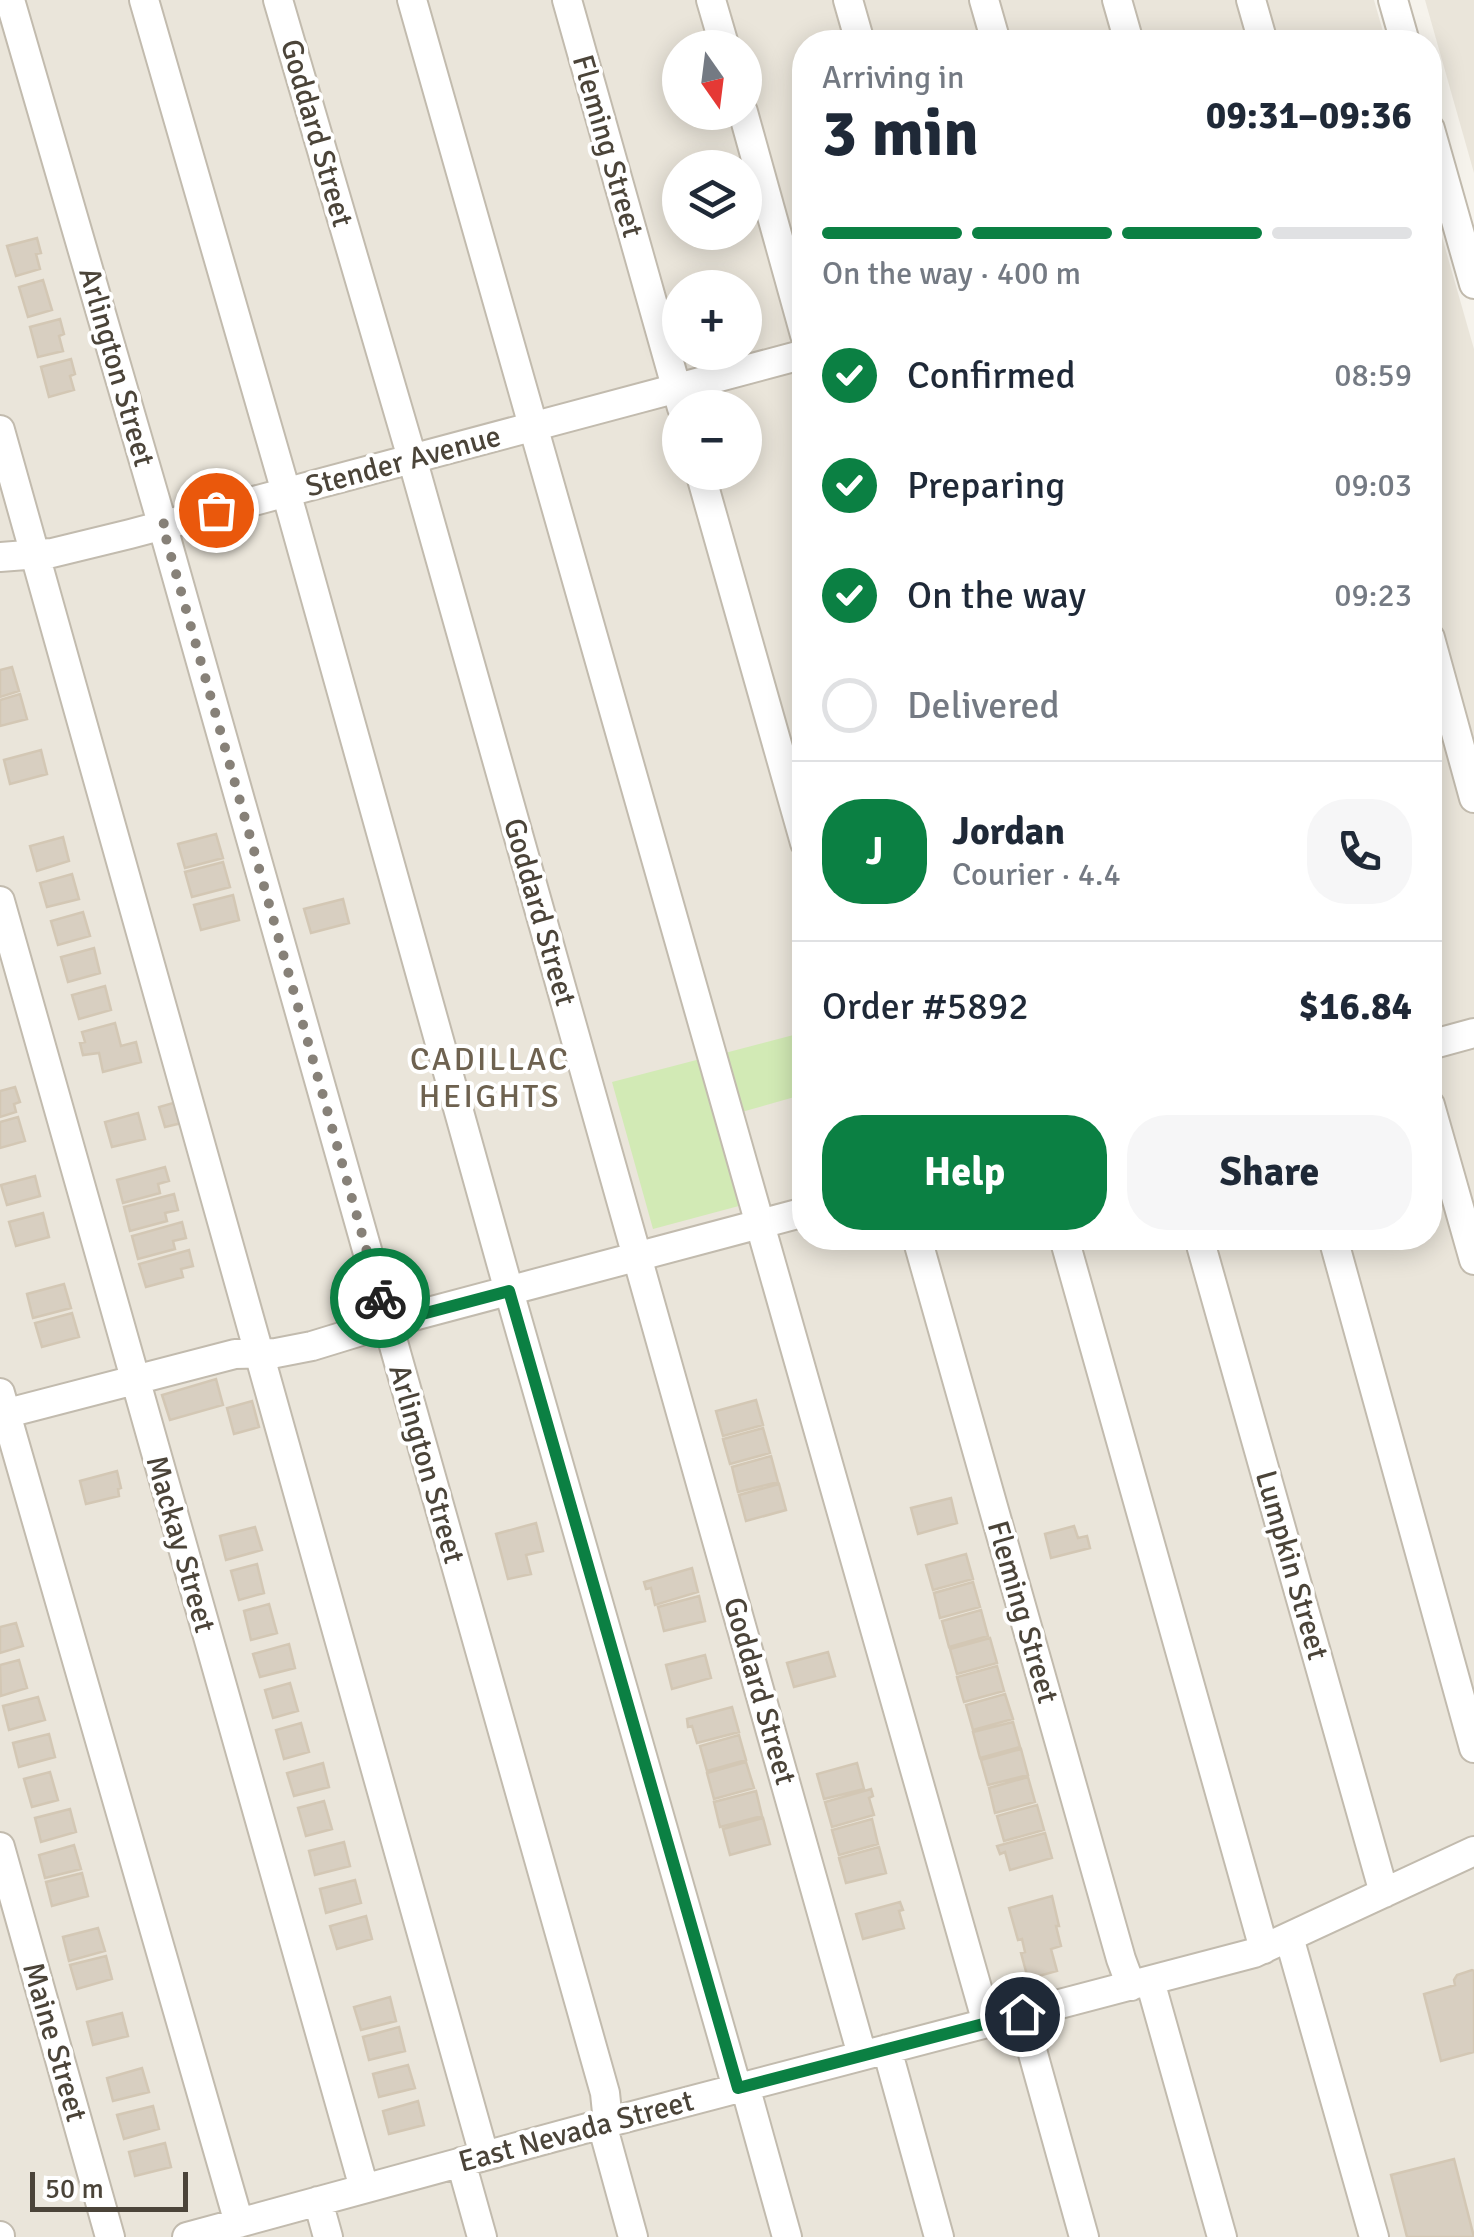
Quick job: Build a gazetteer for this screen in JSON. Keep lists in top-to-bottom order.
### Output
{
  "streets": {
    "street": [
      "Goddard Street",
      "Fleming Street",
      "Arlington Street",
      "Stender Avenue",
      "Mackay Street",
      "Lumpkin Street",
      "Maine Street",
      "East Nevada Street"
    ]
  },
  "crossings": [
    ["Goddard Street", "Stender Avenue"],
    ["Goddard Street", "East Nevada Street"],
    ["Fleming Street", "East Nevada Street"],
    ["Arlington Street", "Stender Avenue"],
    ["Arlington Street", "East Nevada Street"],
    ["Mackay Street", "East Nevada Street"],
    ["Lumpkin Street", "East Nevada Street"]
  ],
  "districts": ["CADILLAC HEIGHTS"],
  "scale_bar": "50 m",
  "north": "bottom",
  "page": {
    "map_buttons": ["+", "−"],
    "heading": ["3 min", "Arriving in", "09:31–09:36"],
    "panel": [
      "Jordan",
      "Courier · 4.4",
      "Order #5892",
      "$16.84"
    ],
    "bar": "On the way · 400 m",
    "list": [
      ["Confirmed", "08:59"],
      ["Preparing", "09:03"],
      ["On the way", "09:23"],
      "Delivered"
    ],
    "round": "J",
    "buttons": ["Help", "Share"],
    "scale": "50 m"
  }
}
